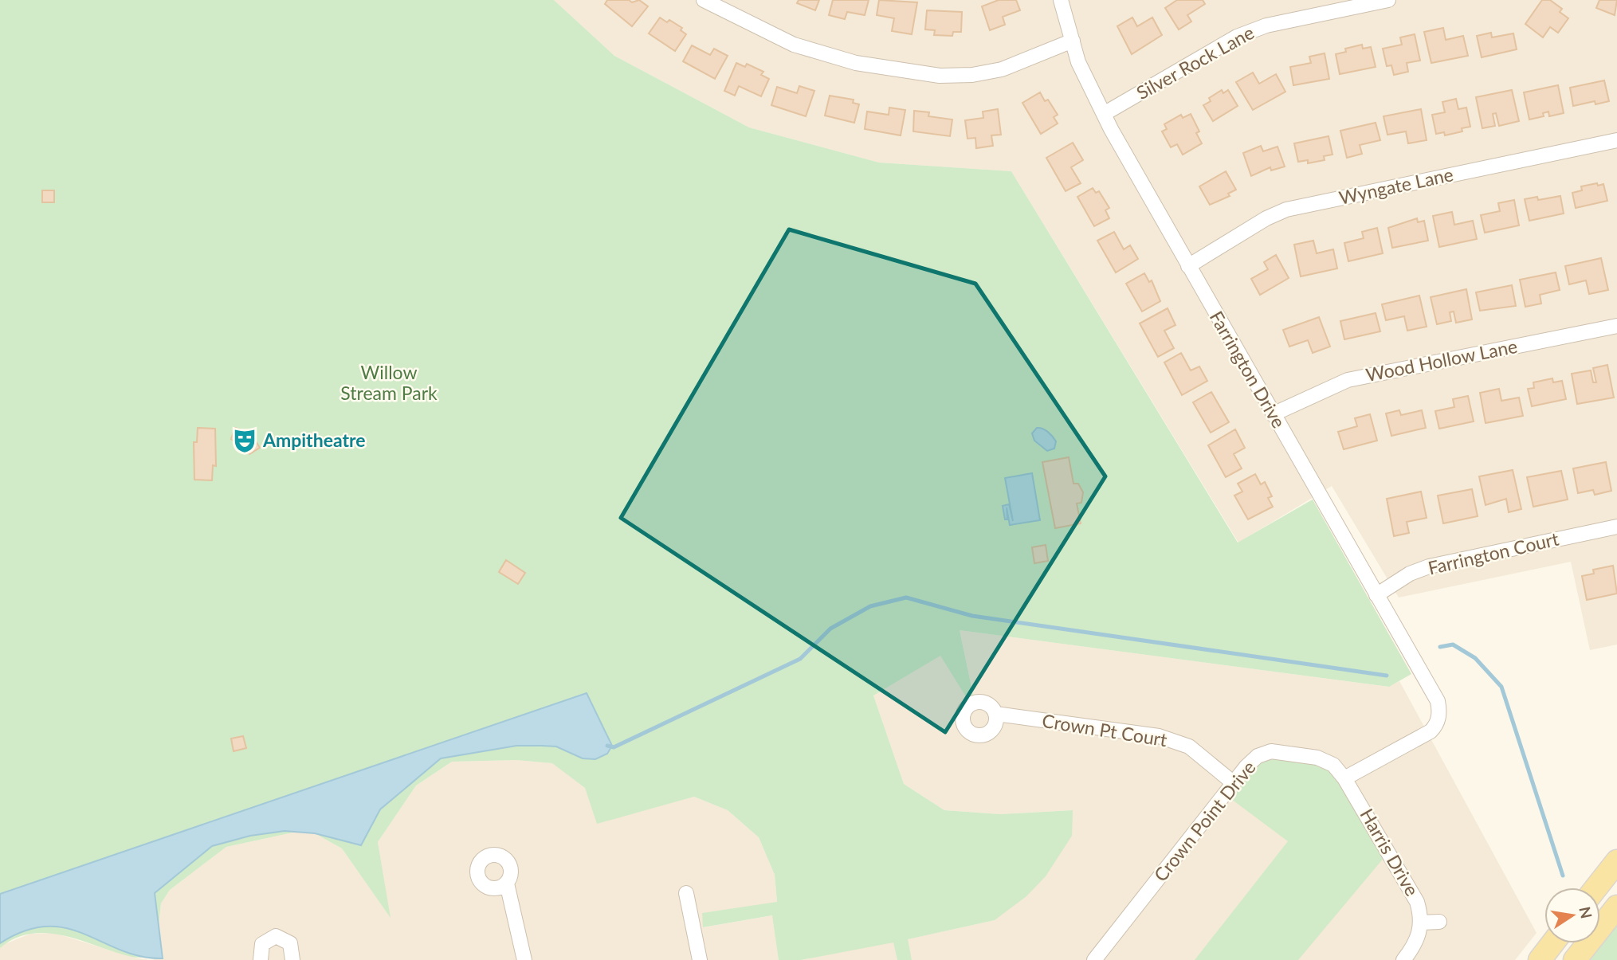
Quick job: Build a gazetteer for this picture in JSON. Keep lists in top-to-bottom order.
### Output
{
  "streets": {
    "street": [
      "Silver Rock Lane",
      "Wyngate Lane",
      "Wood Hollow Lane",
      "Farrington Drive",
      "Farrington Court",
      "Crown Pt Court",
      "Crown Point Drive",
      "Harris Drive"
    ]
  },
  "crossings": [
    ["Silver Rock Lane", "Farrington Drive"],
    ["Wyngate Lane", "Farrington Drive"],
    ["Wood Hollow Lane", "Farrington Drive"],
    ["Farrington Drive", "Farrington Court"],
    ["Farrington Drive", "Crown Point Drive"],
    ["Farrington Drive", "Harris Drive"],
    ["Crown Pt Court", "Crown Point Drive"],
    ["Crown Point Drive", "Harris Drive"]
  ],
  "parks": ["Willow Stream Park"],
  "places": {
    "theatre": ["Ampitheatre"]
  },
  "north": "right"
}
